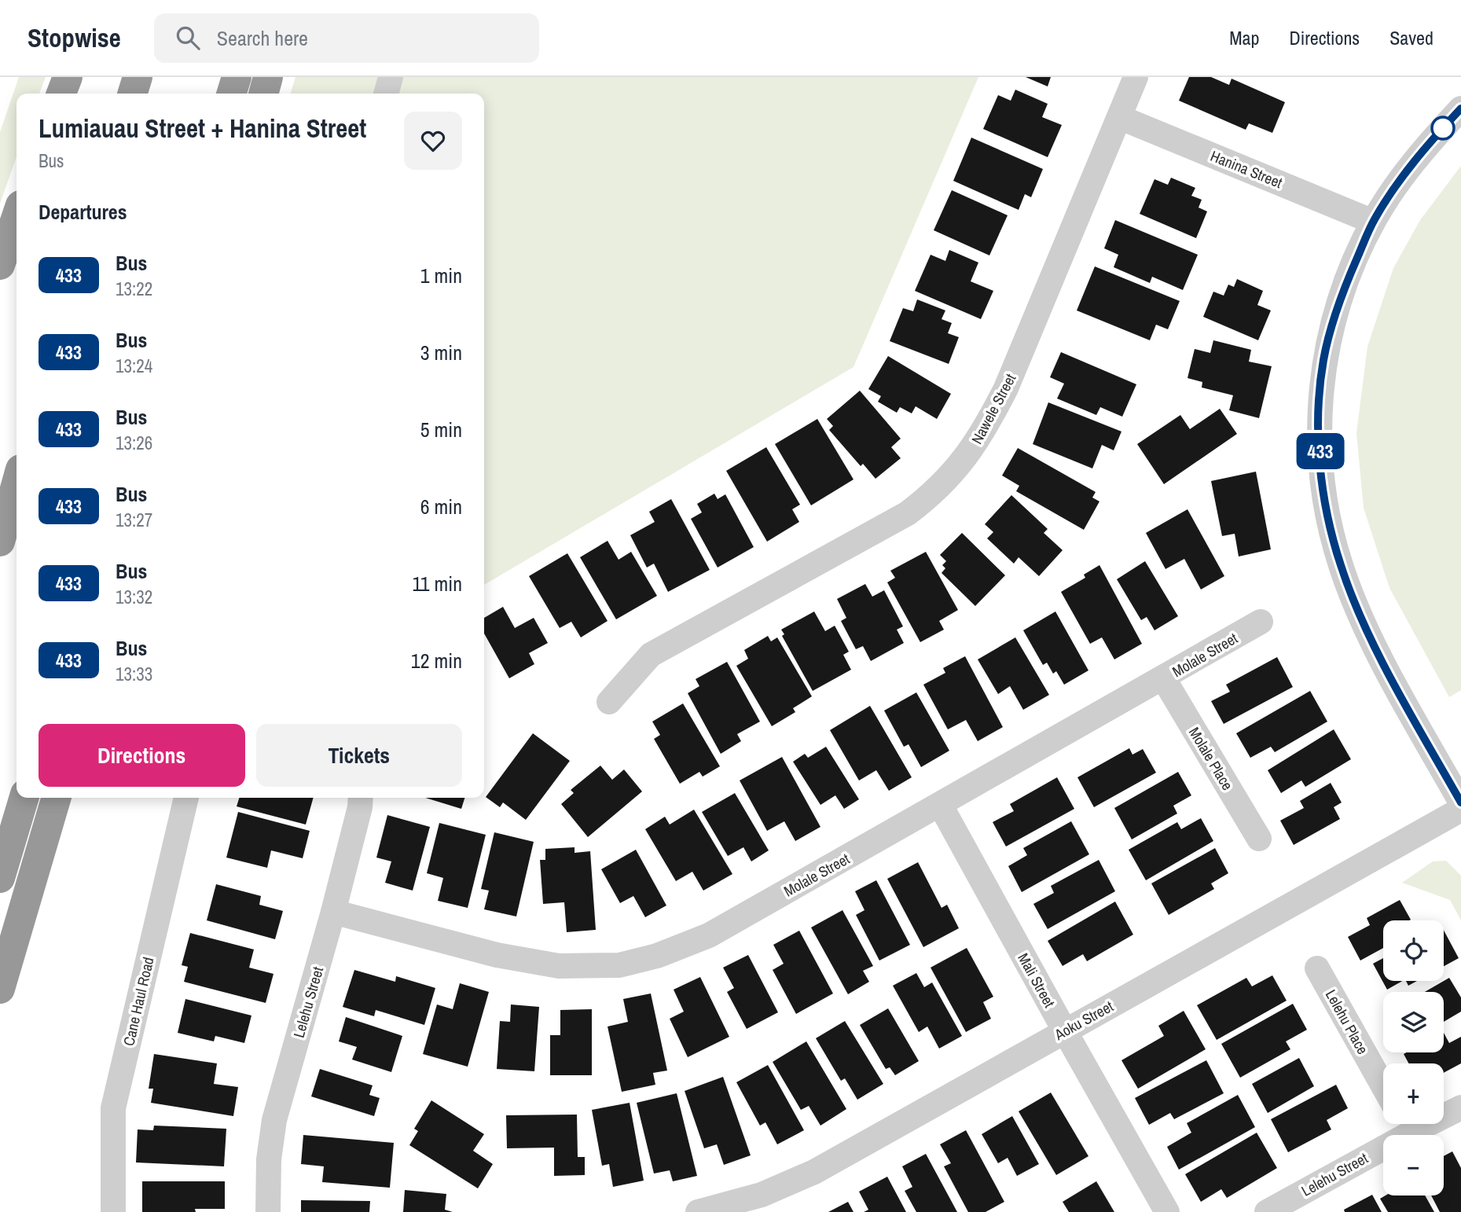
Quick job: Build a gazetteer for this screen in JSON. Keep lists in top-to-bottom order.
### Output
{
  "streets": {
    "street": [
      "Hanina Street",
      "Nawele Street",
      "Molale Street",
      "Molale Place",
      "Mali Street",
      "Cane Haul Road",
      "Lelehu Street",
      "Aoku Street",
      "Lelehu Place"
    ]
  },
  "crossings": [
    ["Hanina Street", "Nawele Street"],
    ["Molale Street", "Molale Place"],
    ["Molale Street", "Mali Street"],
    ["Molale Street", "Lelehu Street"],
    ["Mali Street", "Aoku Street"]
  ],
  "lines": ["bus line 433"],
  "page": {
    "header": "Stopwise",
    "search": "Search here",
    "nav": ["Map", "Directions", "Saved"],
    "on_map": "433",
    "heading": [
      ["Lumiauau Street + Hanina Street", "Bus"],
      "Departures"
    ],
    "list": [
      {
        "mark": "433",
        "name": "Bus",
        "note": "13:22",
        "value": "1 min"
      },
      {
        "mark": "433",
        "name": "Bus",
        "note": "13:24",
        "value": "3 min"
      },
      {
        "mark": "433",
        "name": "Bus",
        "note": "13:26",
        "value": "5 min"
      },
      {
        "mark": "433",
        "name": "Bus",
        "note": "13:27",
        "value": "6 min"
      },
      {
        "mark": "433",
        "name": "Bus",
        "note": "13:32",
        "value": "11 min"
      },
      {
        "mark": "433",
        "name": "Bus",
        "note": "13:33",
        "value": "12 min"
      }
    ],
    "buttons": ["Directions", "Tickets"],
    "map_buttons": ["+", "−"]
  }
}
